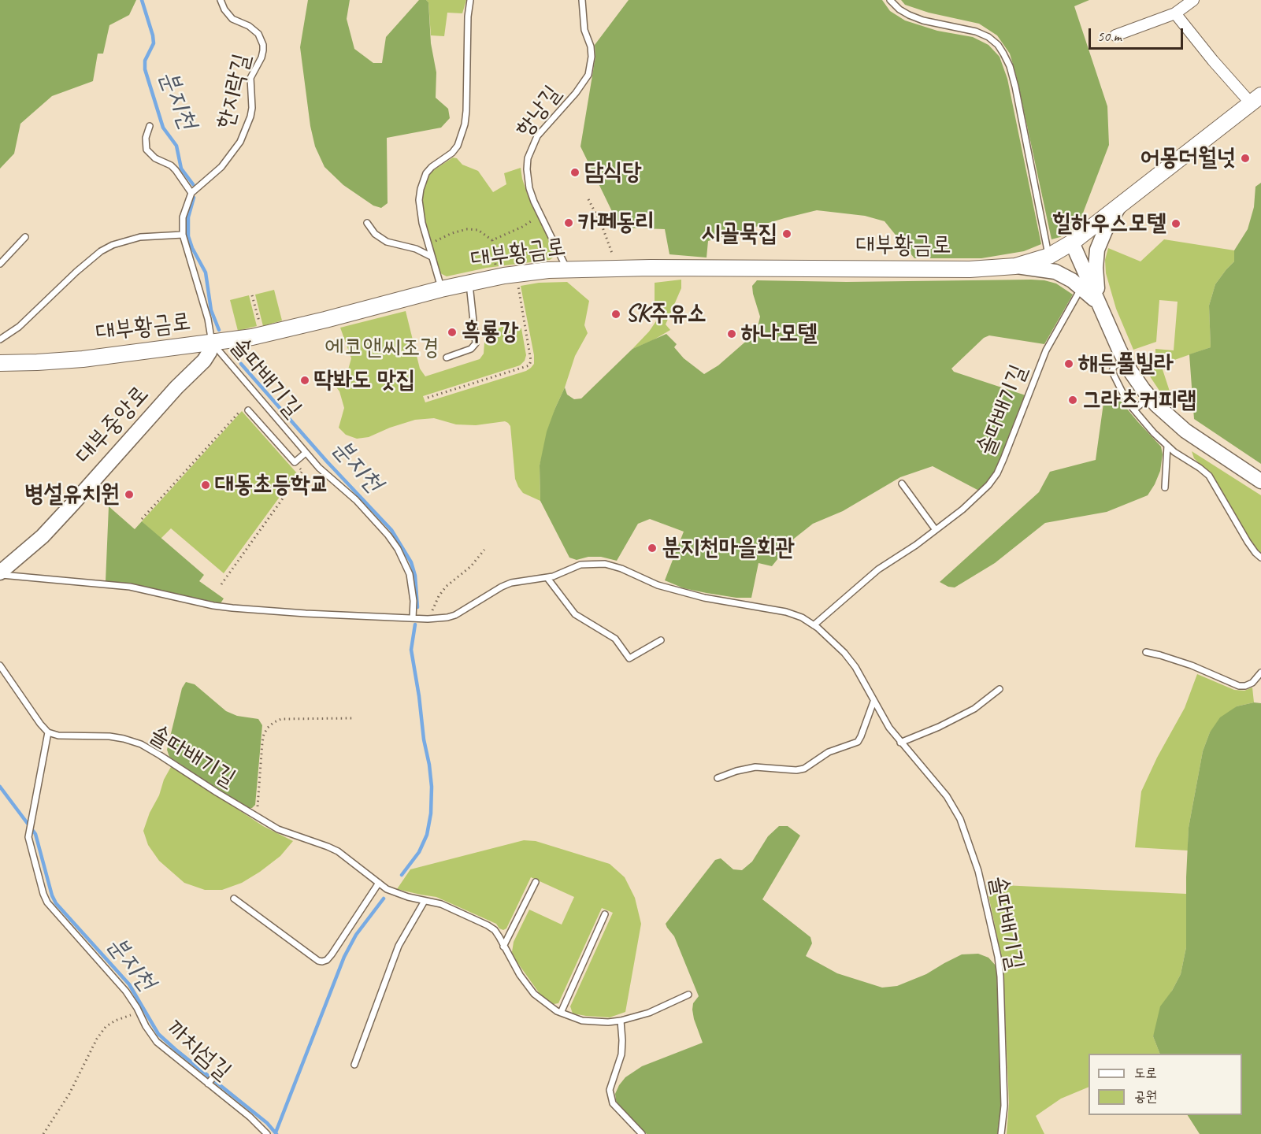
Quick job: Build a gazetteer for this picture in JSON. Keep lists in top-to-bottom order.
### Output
{
  "streets": {
    "main road": ["대부황금로"],
    "street": ["대부중앙로"],
    "lane": [
      "한지락길",
      "항낭길",
      "솔따배기길",
      "까치섬길"
    ]
  },
  "crossings": [
    ["한지락길", "대부황금로"],
    ["한지락길", "솔따배기길"],
    ["한지락길", "대부중앙로"],
    ["항낭길", "대부황금로"],
    ["대부황금로", "솔따배기길"],
    ["대부황금로", "대부중앙로"],
    ["솔따배기길", "대부중앙로"],
    ["솔따배기길", "까치섬길"]
  ],
  "water": ["분지천"],
  "parks": ["에코앤씨조경"],
  "places": [
    "어몽더월넛",
    "담식당",
    "카페동리",
    "힐하우스모텔",
    "시골묵집",
    "SK주유소",
    "흑룡강",
    "하나모텔",
    "해든풀빌라",
    "딱봐도 맛집",
    "그라츠커피랩",
    "대동초등학교",
    "병설유치원",
    "분지천마을회관"
  ],
  "legend": ["도로", "공원"],
  "scale_bar": "50 m"
}
